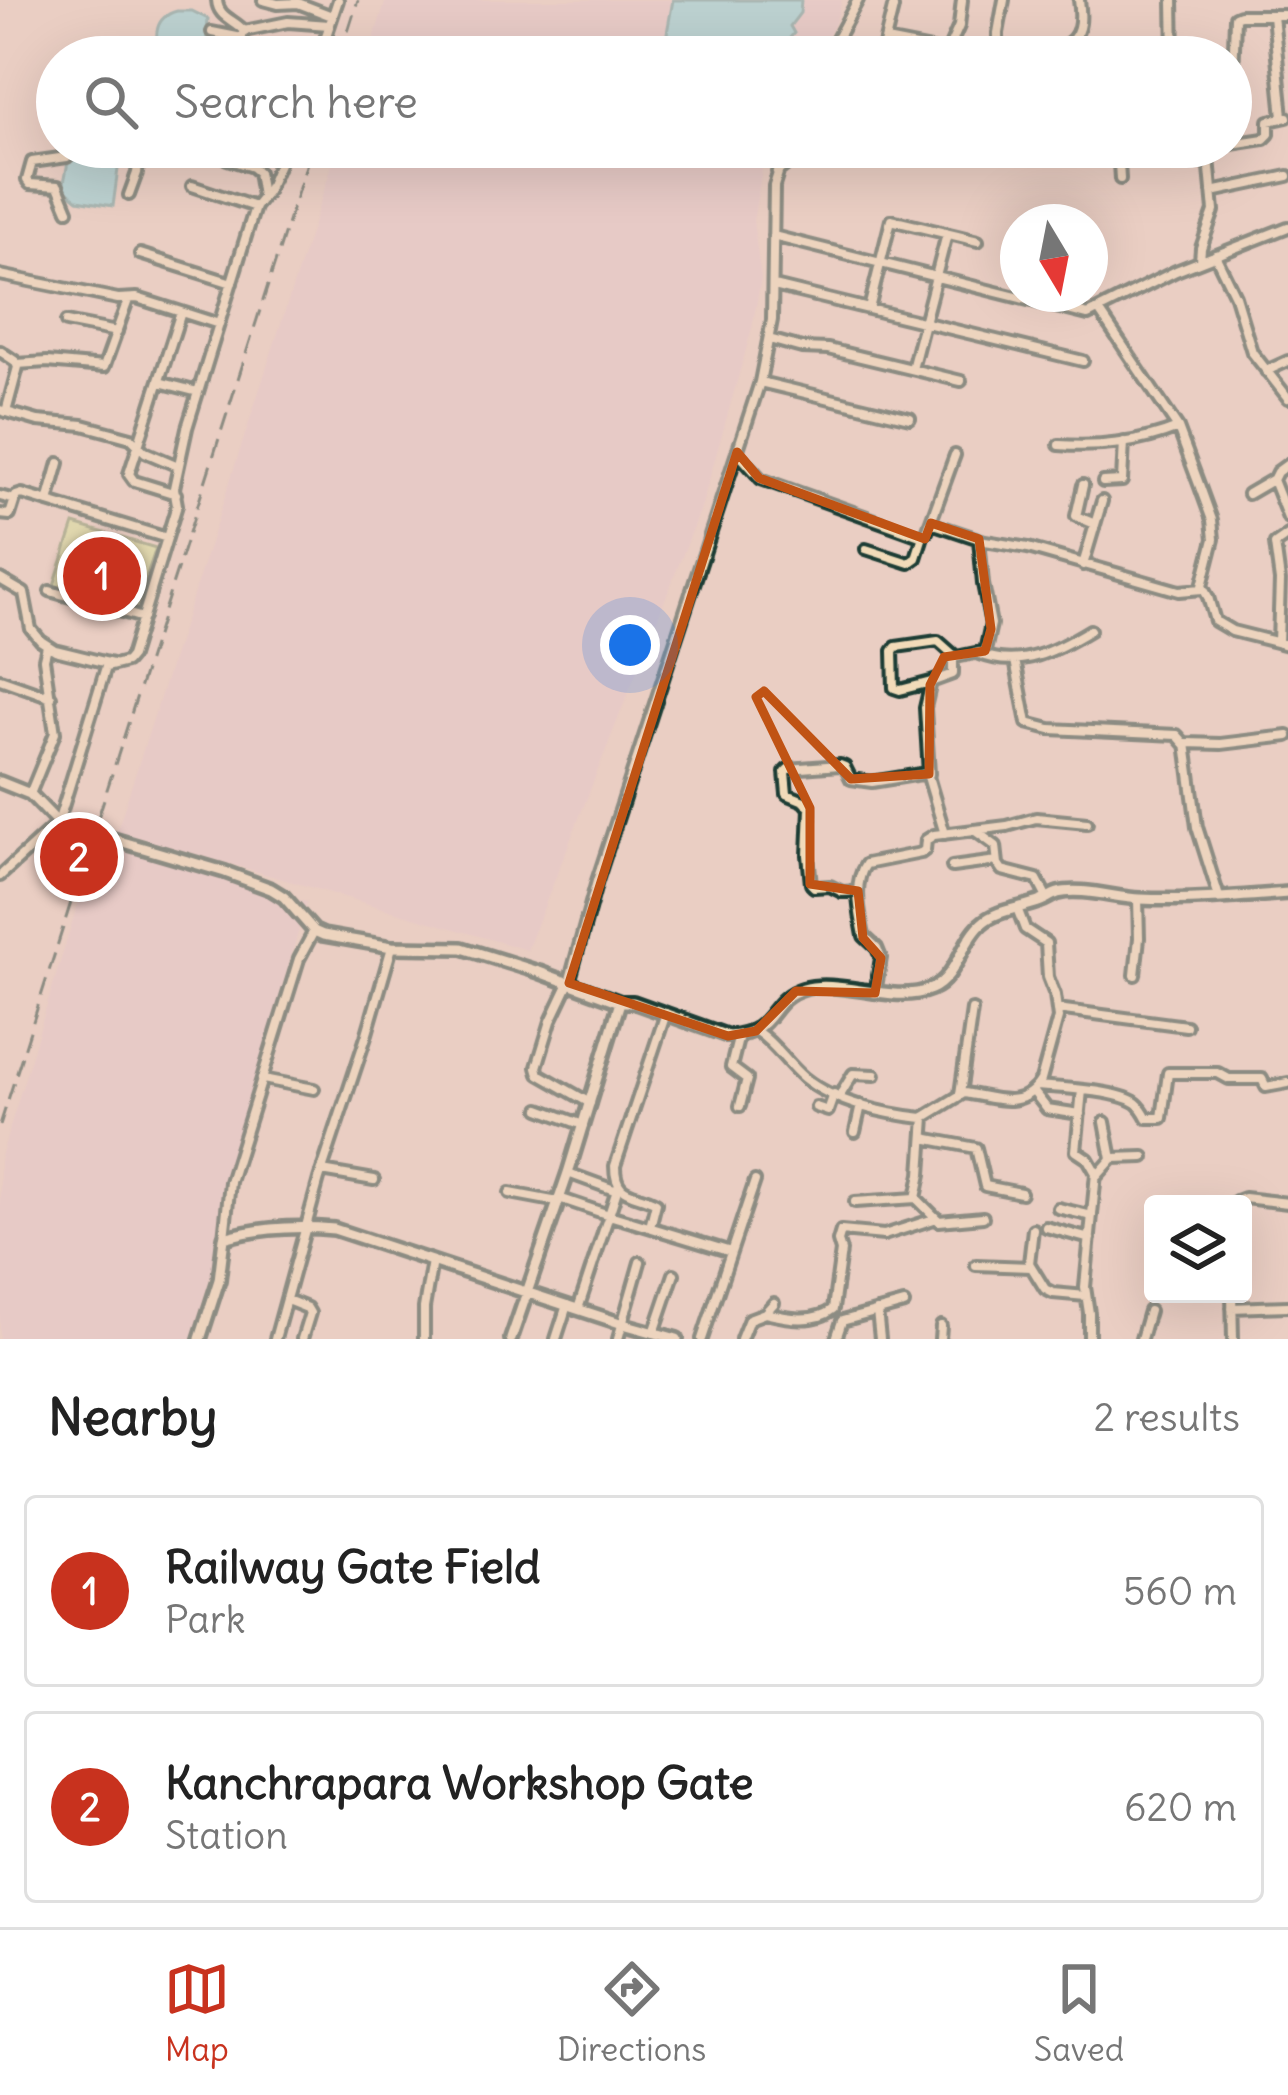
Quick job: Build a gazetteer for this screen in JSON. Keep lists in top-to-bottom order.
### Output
{
  "north": "bottom",
  "page": {
    "search": "Search here",
    "pins": ["1", "2"],
    "heading": ["Nearby", "2 results"],
    "list": [
      {
        "mark": "1",
        "name": "Railway Gate Field",
        "note": "Park",
        "value": "560 m"
      },
      {
        "mark": "2",
        "name": "Kanchrapara Workshop Gate",
        "note": "Station",
        "value": "620 m"
      }
    ],
    "nav": ["Map", "Directions", "Saved"]
  }
}
